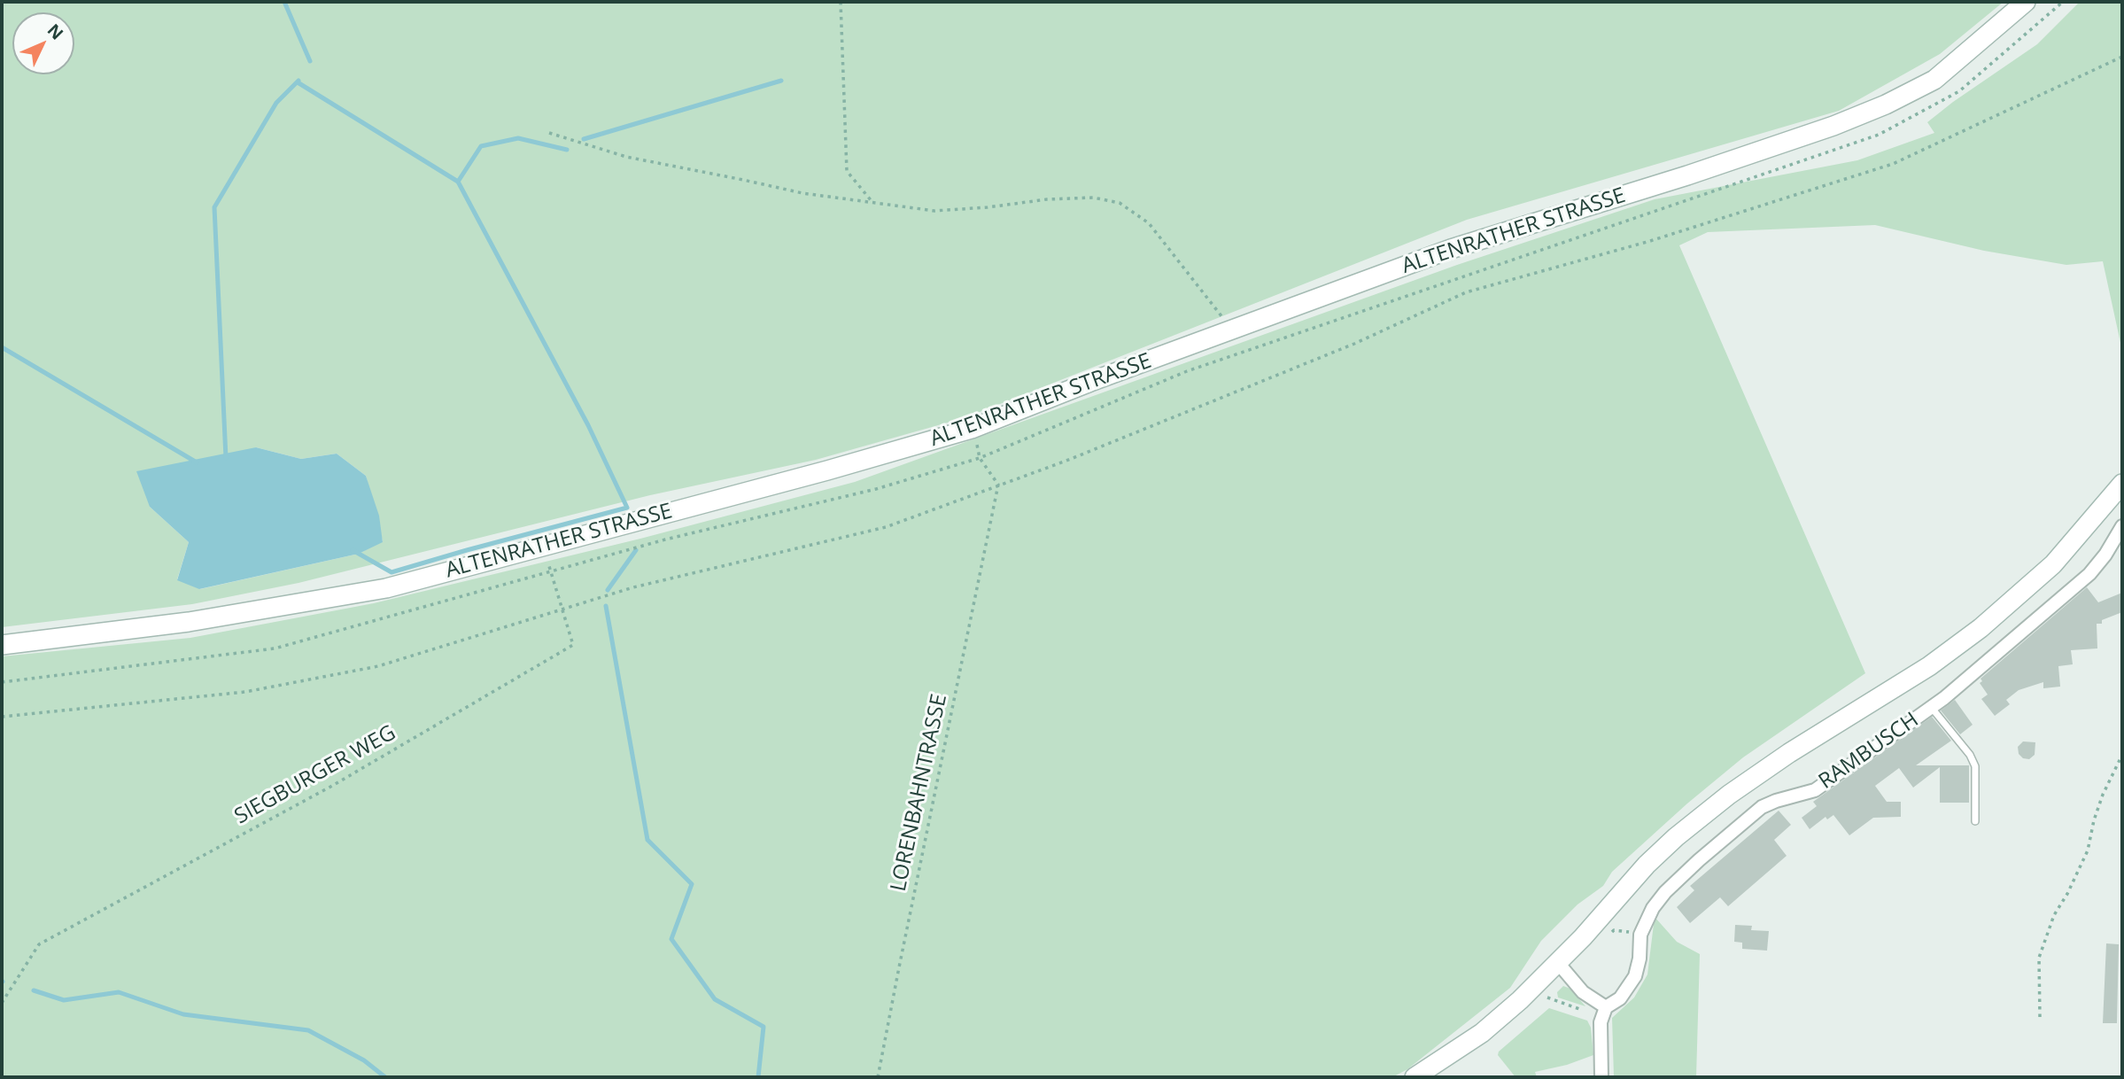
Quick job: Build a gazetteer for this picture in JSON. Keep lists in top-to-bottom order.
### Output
{
  "streets": {
    "street": ["ALTENRATHER STRASSE", "RAMBUSCH"],
    "path": ["SIEGBURGER WEG", "LORENBAHNTRASSE"]
  },
  "crossings": [
    ["ALTENRATHER STRASSE", "SIEGBURGER WEG"]
  ],
  "north": "top right"
}
